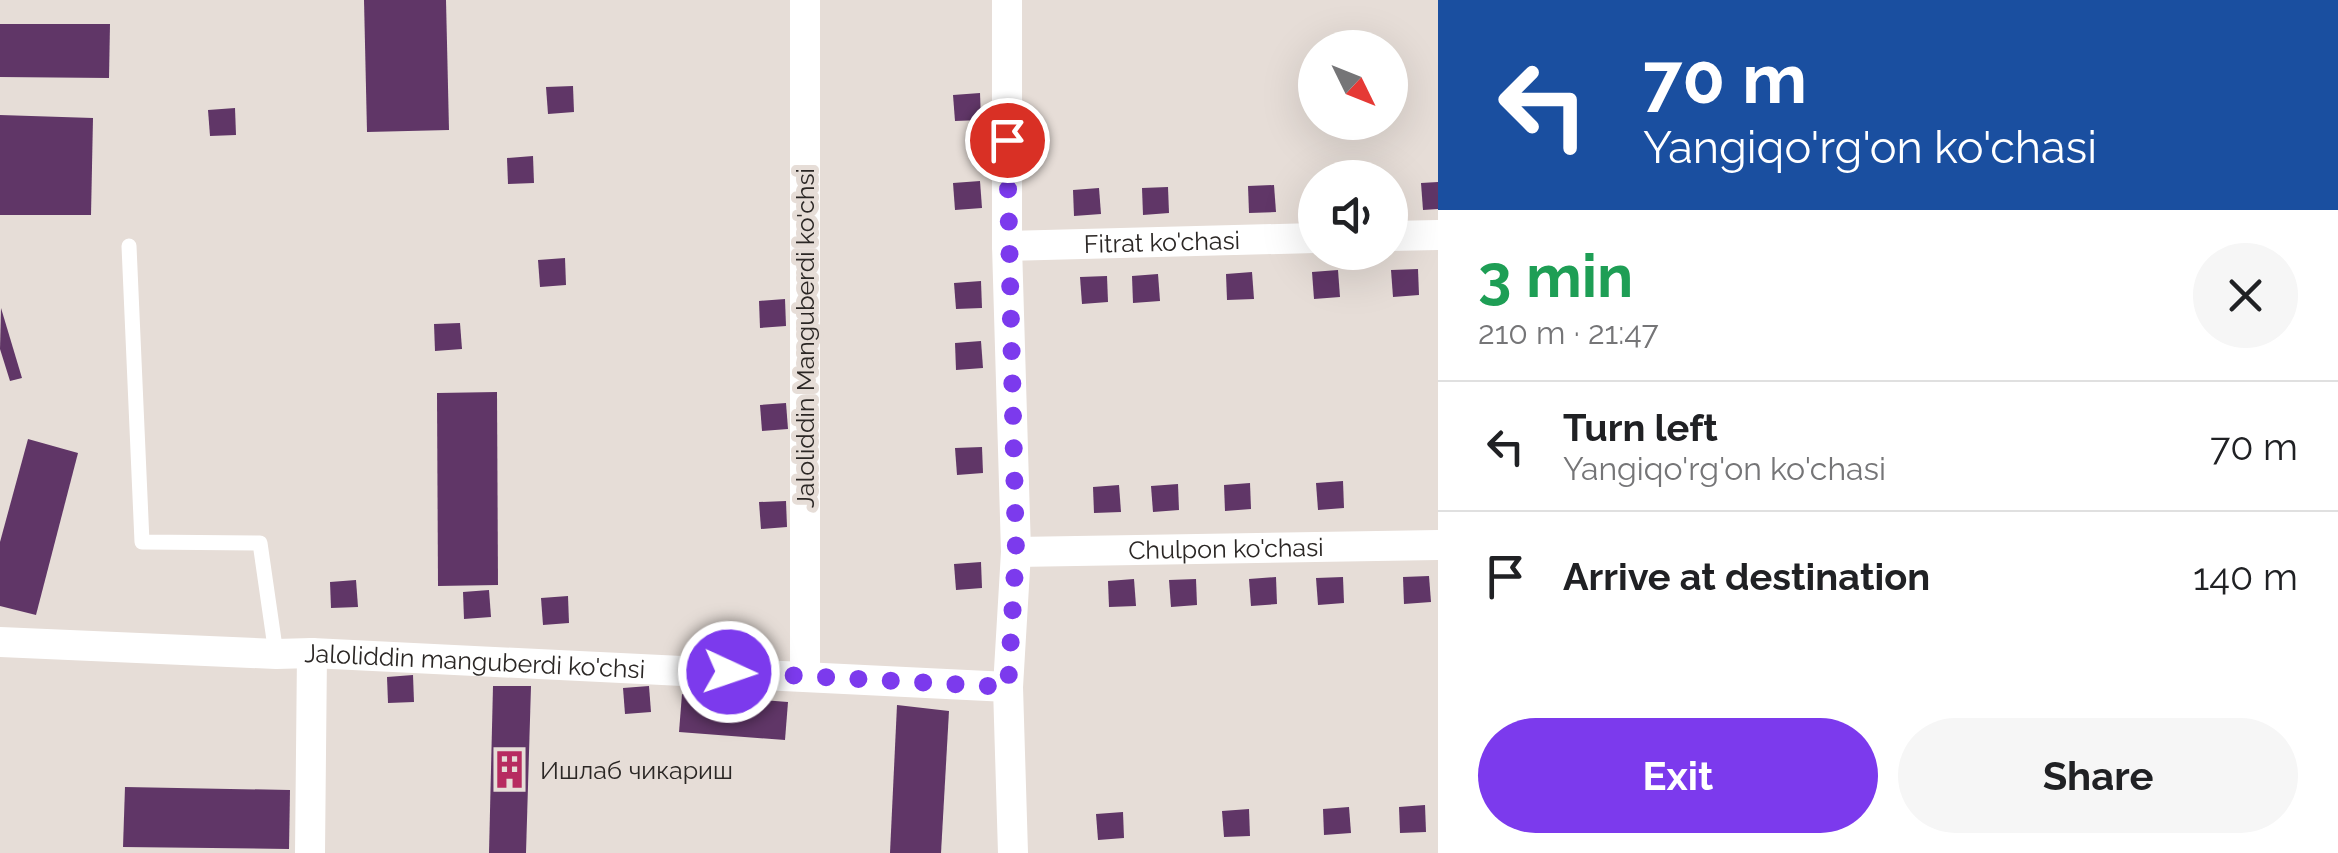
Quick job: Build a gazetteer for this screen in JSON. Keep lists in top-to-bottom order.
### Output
{
  "streets": {
    "street": [
      "Fitrat ko'chasi",
      "Jaloliddin Manguberdi ko'chsi",
      "Chulpon ko'chasi",
      "Jaloliddin manguberdi ko'chsi"
    ]
  },
  "crossings": [
    ["Jaloliddin Manguberdi ko'chsi", "Jaloliddin manguberdi ko'chsi"]
  ],
  "places": {
    "building": ["Ишлаб чикариш"]
  },
  "north": "bottom right",
  "page": {
    "turn": ["70 m", "Yangiqo'rg'on ko'chasi"],
    "heading": ["3 min", "210 m · 21:47"],
    "list": [
      {
        "name": "Turn left",
        "note": "Yangiqo'rg'on ko'chasi",
        "value": "70 m"
      },
      {
        "name": "Arrive at destination",
        "value": "140 m"
      }
    ],
    "buttons": ["Exit", "Share"]
  }
}
